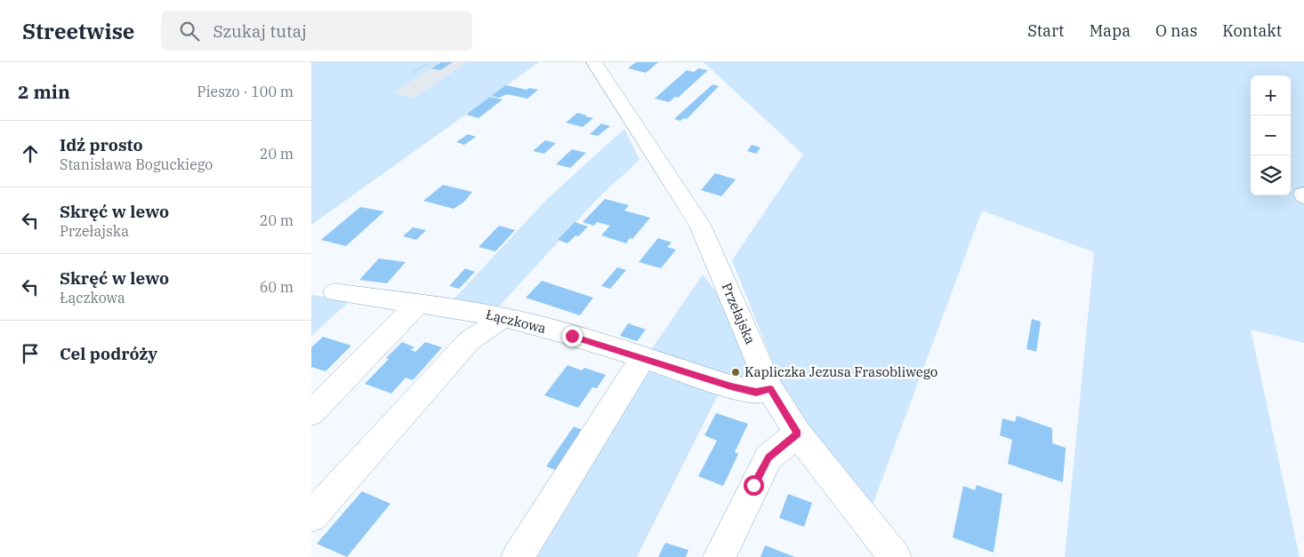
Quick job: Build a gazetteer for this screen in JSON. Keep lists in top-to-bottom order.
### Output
{
  "streets": {
    "street": ["Przełajska", "Łączkowa"]
  },
  "crossings": [
    ["Przełajska", "Łączkowa"]
  ],
  "places": ["Kapliczka Jezusa Frasobliwego"],
  "page": {
    "header": "Streetwise",
    "search": "Szukaj tutaj",
    "nav": [
      "Start",
      "Mapa",
      "O nas",
      "Kontakt"
    ],
    "heading": ["2 min", "Pieszo · 100 m"],
    "map_buttons": ["+", "−"],
    "list": [
      ["Idź prosto", "Stanisława Boguckiego", "20 m"],
      ["Skręć w lewo", "Przełajska", "20 m"],
      ["Skręć w lewo", "Łączkowa", "60 m"],
      "Cel podróży"
    ]
  }
}
